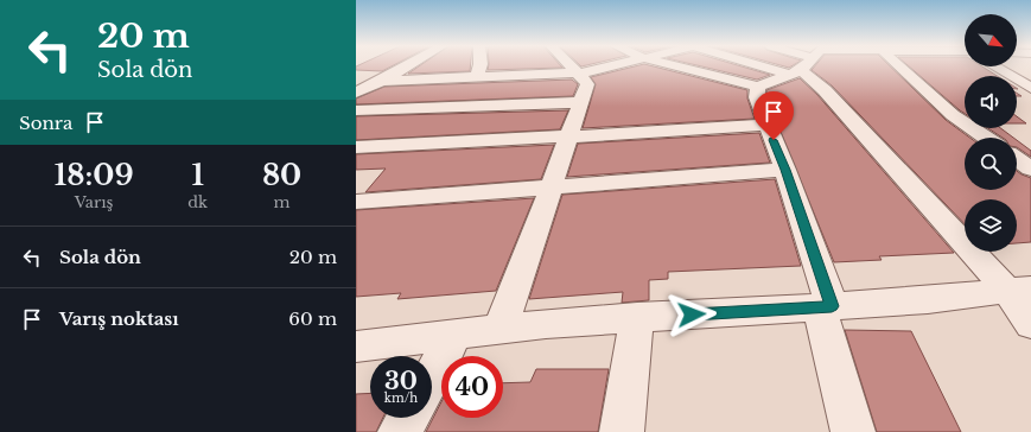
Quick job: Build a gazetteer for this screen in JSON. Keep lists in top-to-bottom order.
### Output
{
  "north": "bottom right",
  "page": {
    "turn": ["20 m", "Sola dön"],
    "then": "Sonra",
    "eta": [
      "18:09",
      "Varış",
      "1",
      "dk",
      "80",
      "m"
    ],
    "list": [
      {
        "name": "Sola dön",
        "value": "20 m"
      },
      {
        "name": "Varış noktası",
        "value": "60 m"
      }
    ],
    "speed": "30 km/h",
    "limit": "40"
  }
}
